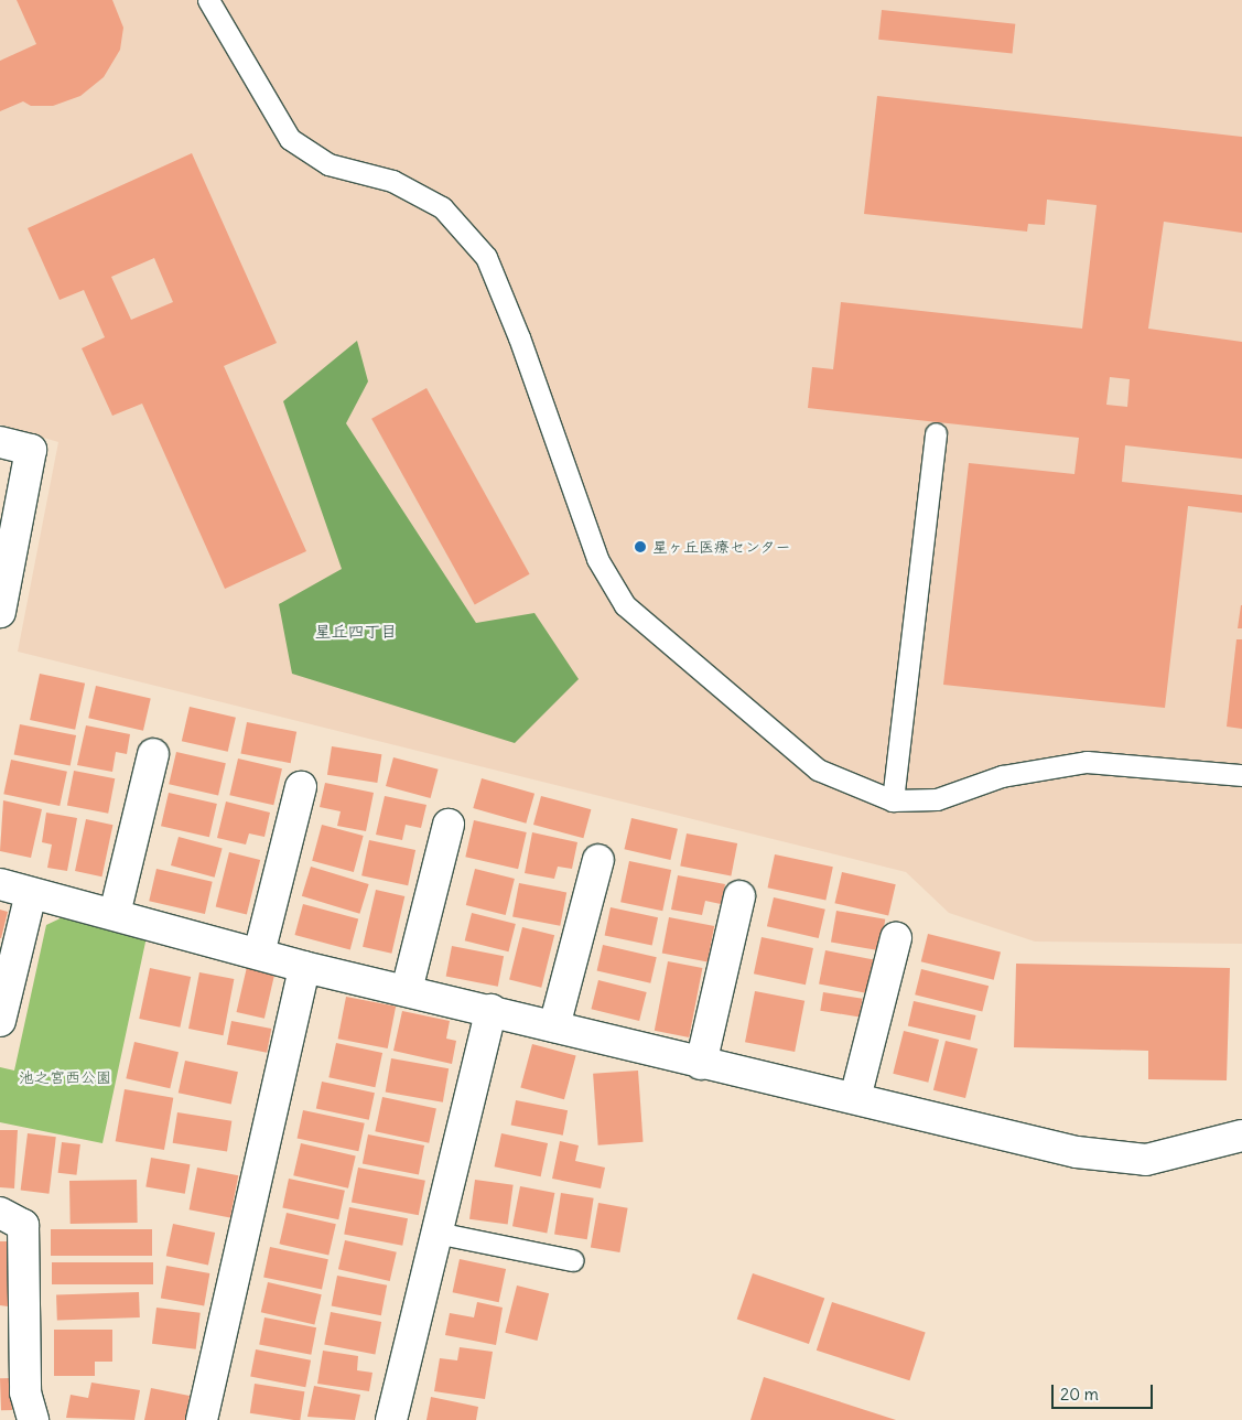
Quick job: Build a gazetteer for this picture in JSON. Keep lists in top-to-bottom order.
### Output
{
  "districts": ["星丘四丁目"],
  "parks": ["池之宮西公園"],
  "places": ["星ヶ丘医療センター"],
  "scale_bar": "20 m"
}
